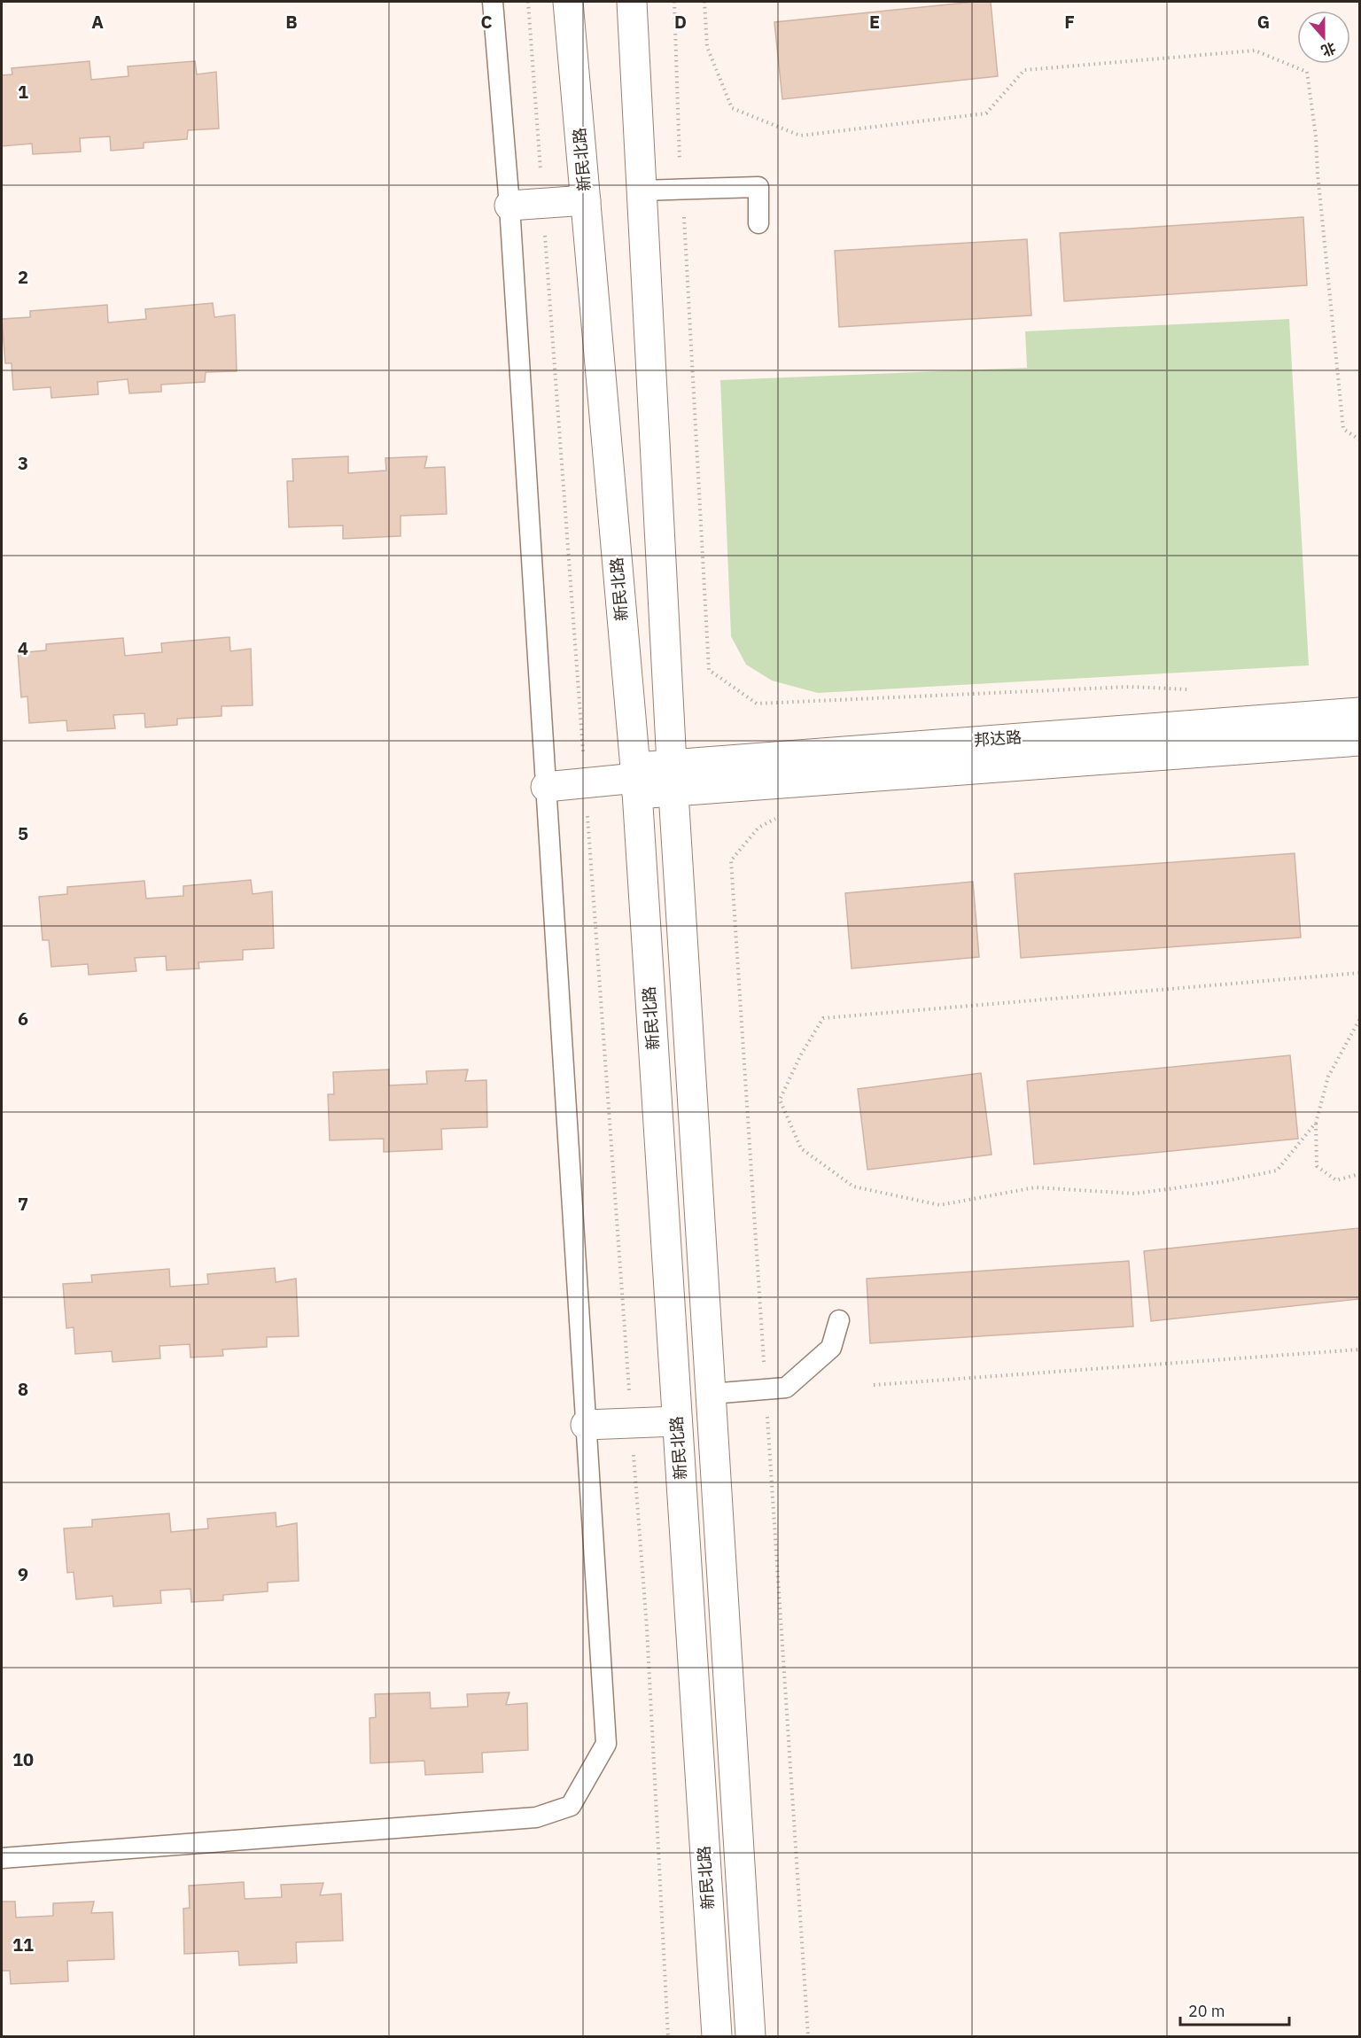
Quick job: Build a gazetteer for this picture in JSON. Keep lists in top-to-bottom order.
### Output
{
  "streets": {
    "street": ["新民北路", "邦达路"]
  },
  "crossings": [
    ["新民北路", "邦达路"]
  ],
  "scale_bar": "20 m",
  "north": "bottom",
  "grid": {
    "columns": [
      "A",
      "B",
      "C",
      "D",
      "E",
      "F",
      "G"
    ],
    "rows": [
      "1",
      "2",
      "3",
      "4",
      "5",
      "6",
      "7",
      "8",
      "9",
      "10",
      "11"
    ]
  }
}
